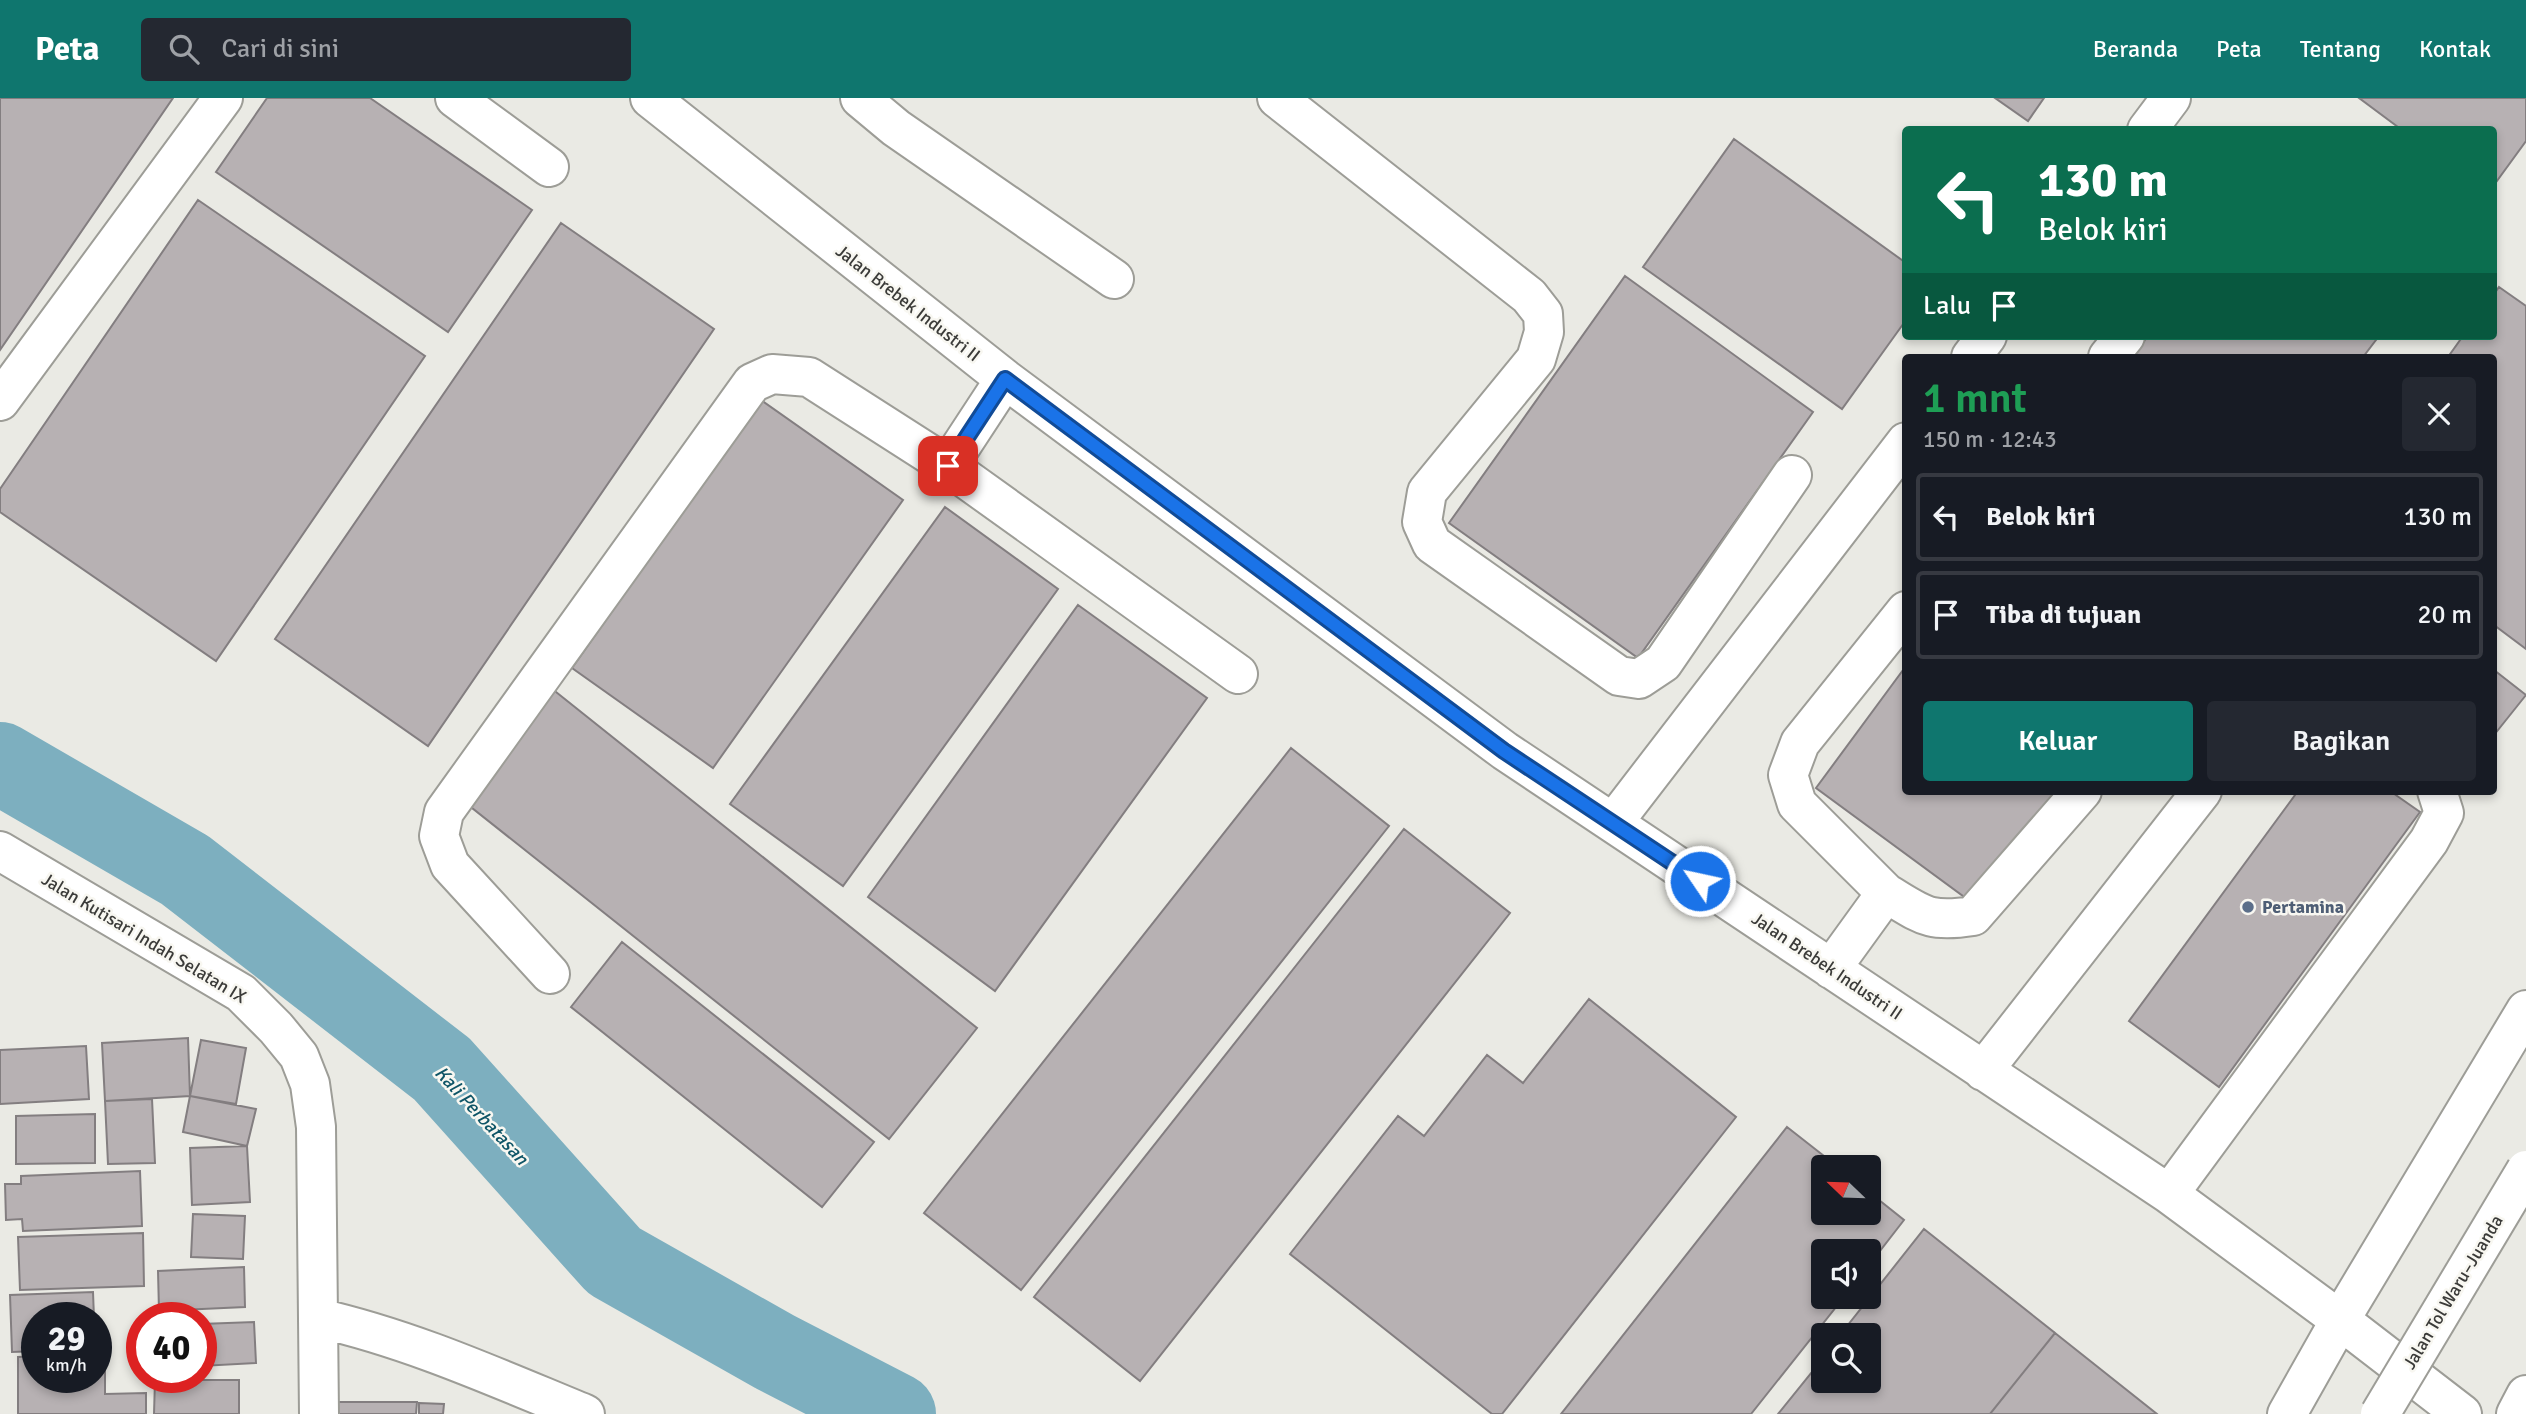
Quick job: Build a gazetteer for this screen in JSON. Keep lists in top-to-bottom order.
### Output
{
  "streets": {
    "main road": ["Jalan Brebek Industri II", "Jalan Kutisari Indah Selatan IX", "Jalan Tol Waru–Juanda"]
  },
  "water": ["Kali Perbatasan"],
  "places": ["Pertamina"],
  "north": "top left",
  "page": {
    "header": "Peta",
    "search": "Cari di sini",
    "nav": [
      "Beranda",
      "Peta",
      "Tentang",
      "Kontak"
    ],
    "turn": ["130 m", "Belok kiri"],
    "then": "Lalu",
    "heading": ["1 mnt", "150 m · 12:43"],
    "list": [
      {
        "name": "Belok kiri",
        "value": "130 m"
      },
      {
        "name": "Tiba di tujuan",
        "value": "20 m"
      }
    ],
    "buttons": ["Keluar", "Bagikan"],
    "speed": "29 km/h",
    "limit": "40"
  }
}
